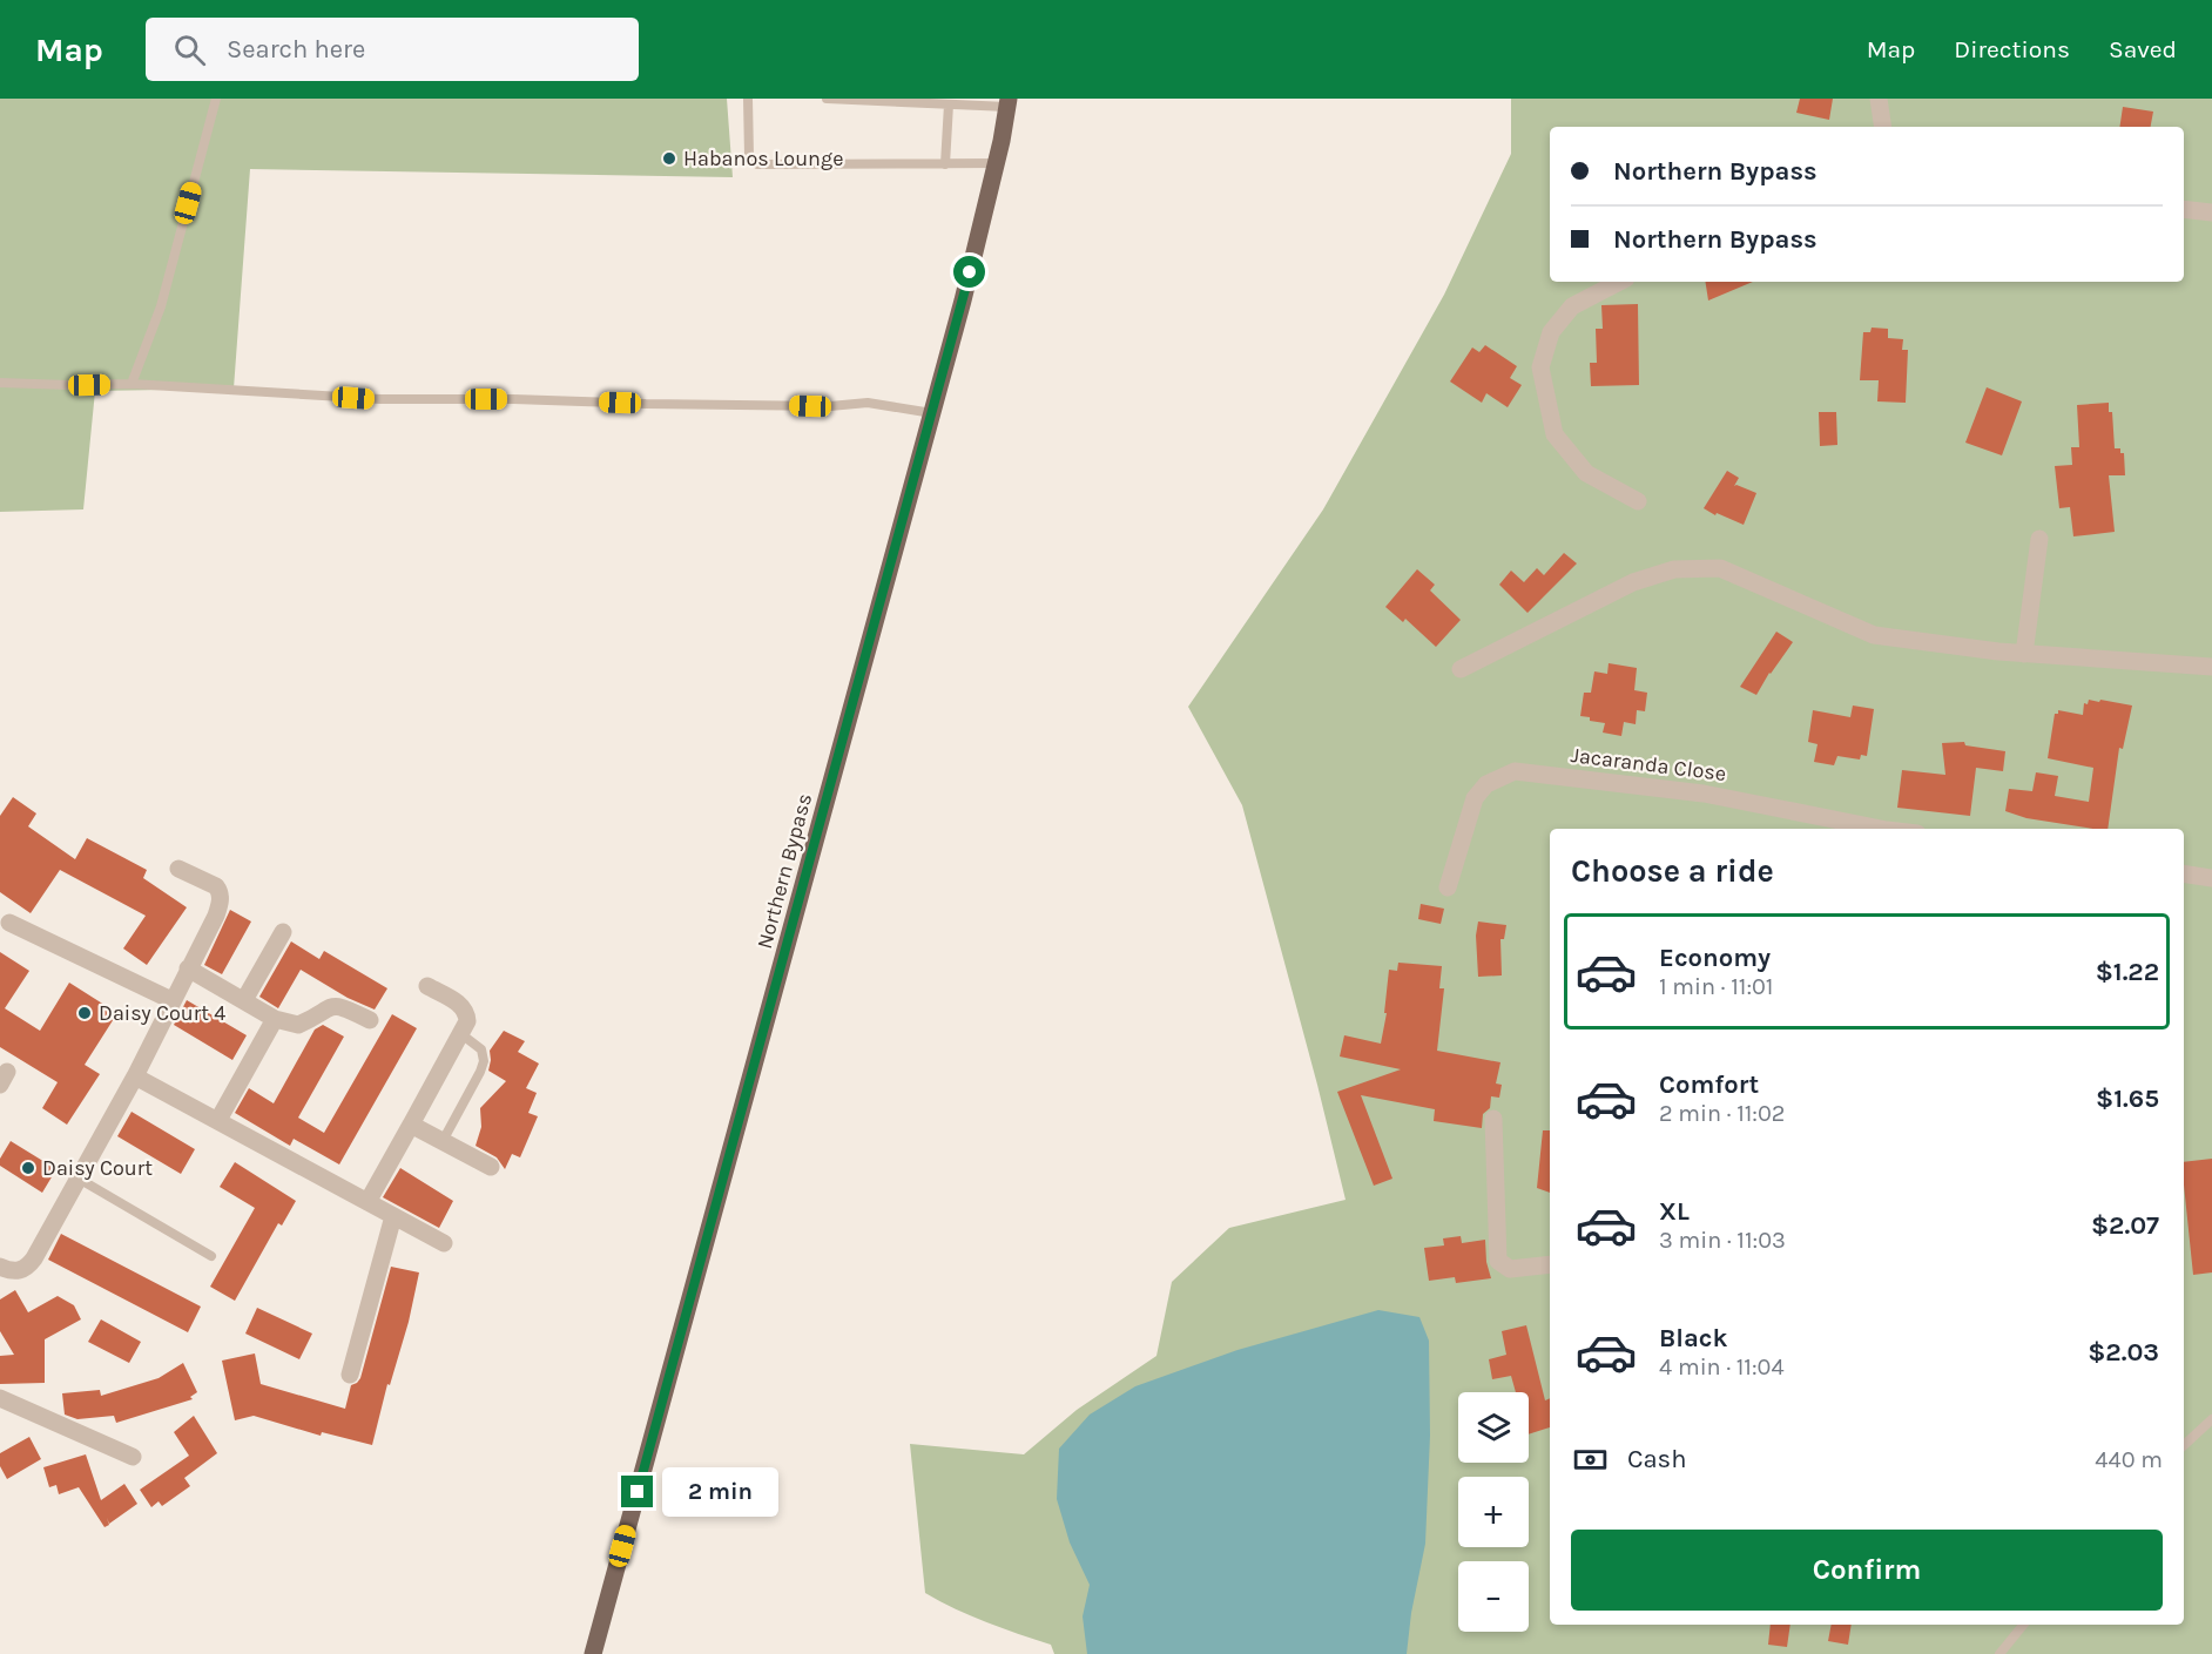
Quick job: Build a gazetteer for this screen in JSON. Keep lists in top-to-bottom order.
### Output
{
  "streets": {
    "main road": ["Northern Bypass"],
    "street": ["Jacaranda Close"]
  },
  "places": ["Habanos Lounge", "Daisy Court 4", "Daisy Court"],
  "page": {
    "header": "Map",
    "search": "Search here",
    "nav": ["Map", "Directions", "Saved"],
    "banner": ["Northern Bypass", "Northern Bypass"],
    "heading": "Choose a ride",
    "list": [
      {
        "name": "Economy",
        "note": "1 min · 11:01",
        "value": "$1.22"
      },
      {
        "name": "Comfort",
        "note": "2 min · 11:02",
        "value": "$1.65"
      },
      {
        "name": "XL",
        "note": "3 min · 11:03",
        "value": "$2.07"
      },
      {
        "name": "Black",
        "note": "4 min · 11:04",
        "value": "$2.03"
      }
    ],
    "map_buttons": ["+", "−"],
    "pay": ["Cash", "440 m"],
    "bubble": "2 min",
    "buttons": "Confirm"
  }
}
